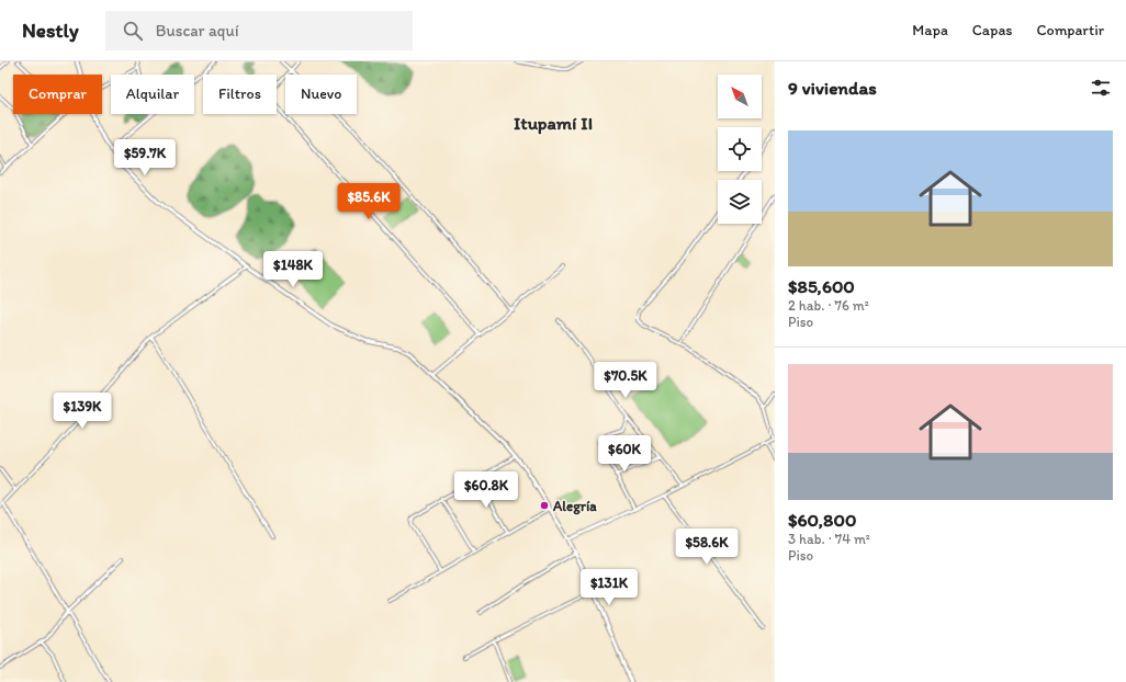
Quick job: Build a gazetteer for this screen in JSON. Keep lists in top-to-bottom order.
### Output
{
  "districts": ["Itupamí II"],
  "places": ["Alegría"],
  "north": "top left",
  "page": {
    "header": "Nestly",
    "search": "Buscar aquí",
    "nav": ["Mapa", "Capas", "Compartir"],
    "heading": "9 viviendas",
    "chip": [
      "Comprar",
      "Alquilar",
      "Filtros",
      "Nuevo"
    ],
    "list": [
      {
        "name": "$85,600",
        "note": "2 hab. · 76 m² · Piso"
      },
      {
        "name": "$60,800",
        "note": "3 hab. · 74 m² · Piso"
      }
    ],
    "price": [
      "$59.7K",
      "$85.6K",
      "$148K",
      "$70.5K",
      "$139K",
      "$60K",
      "$60.8K",
      "$58.6K",
      "$131K"
    ]
  }
}
